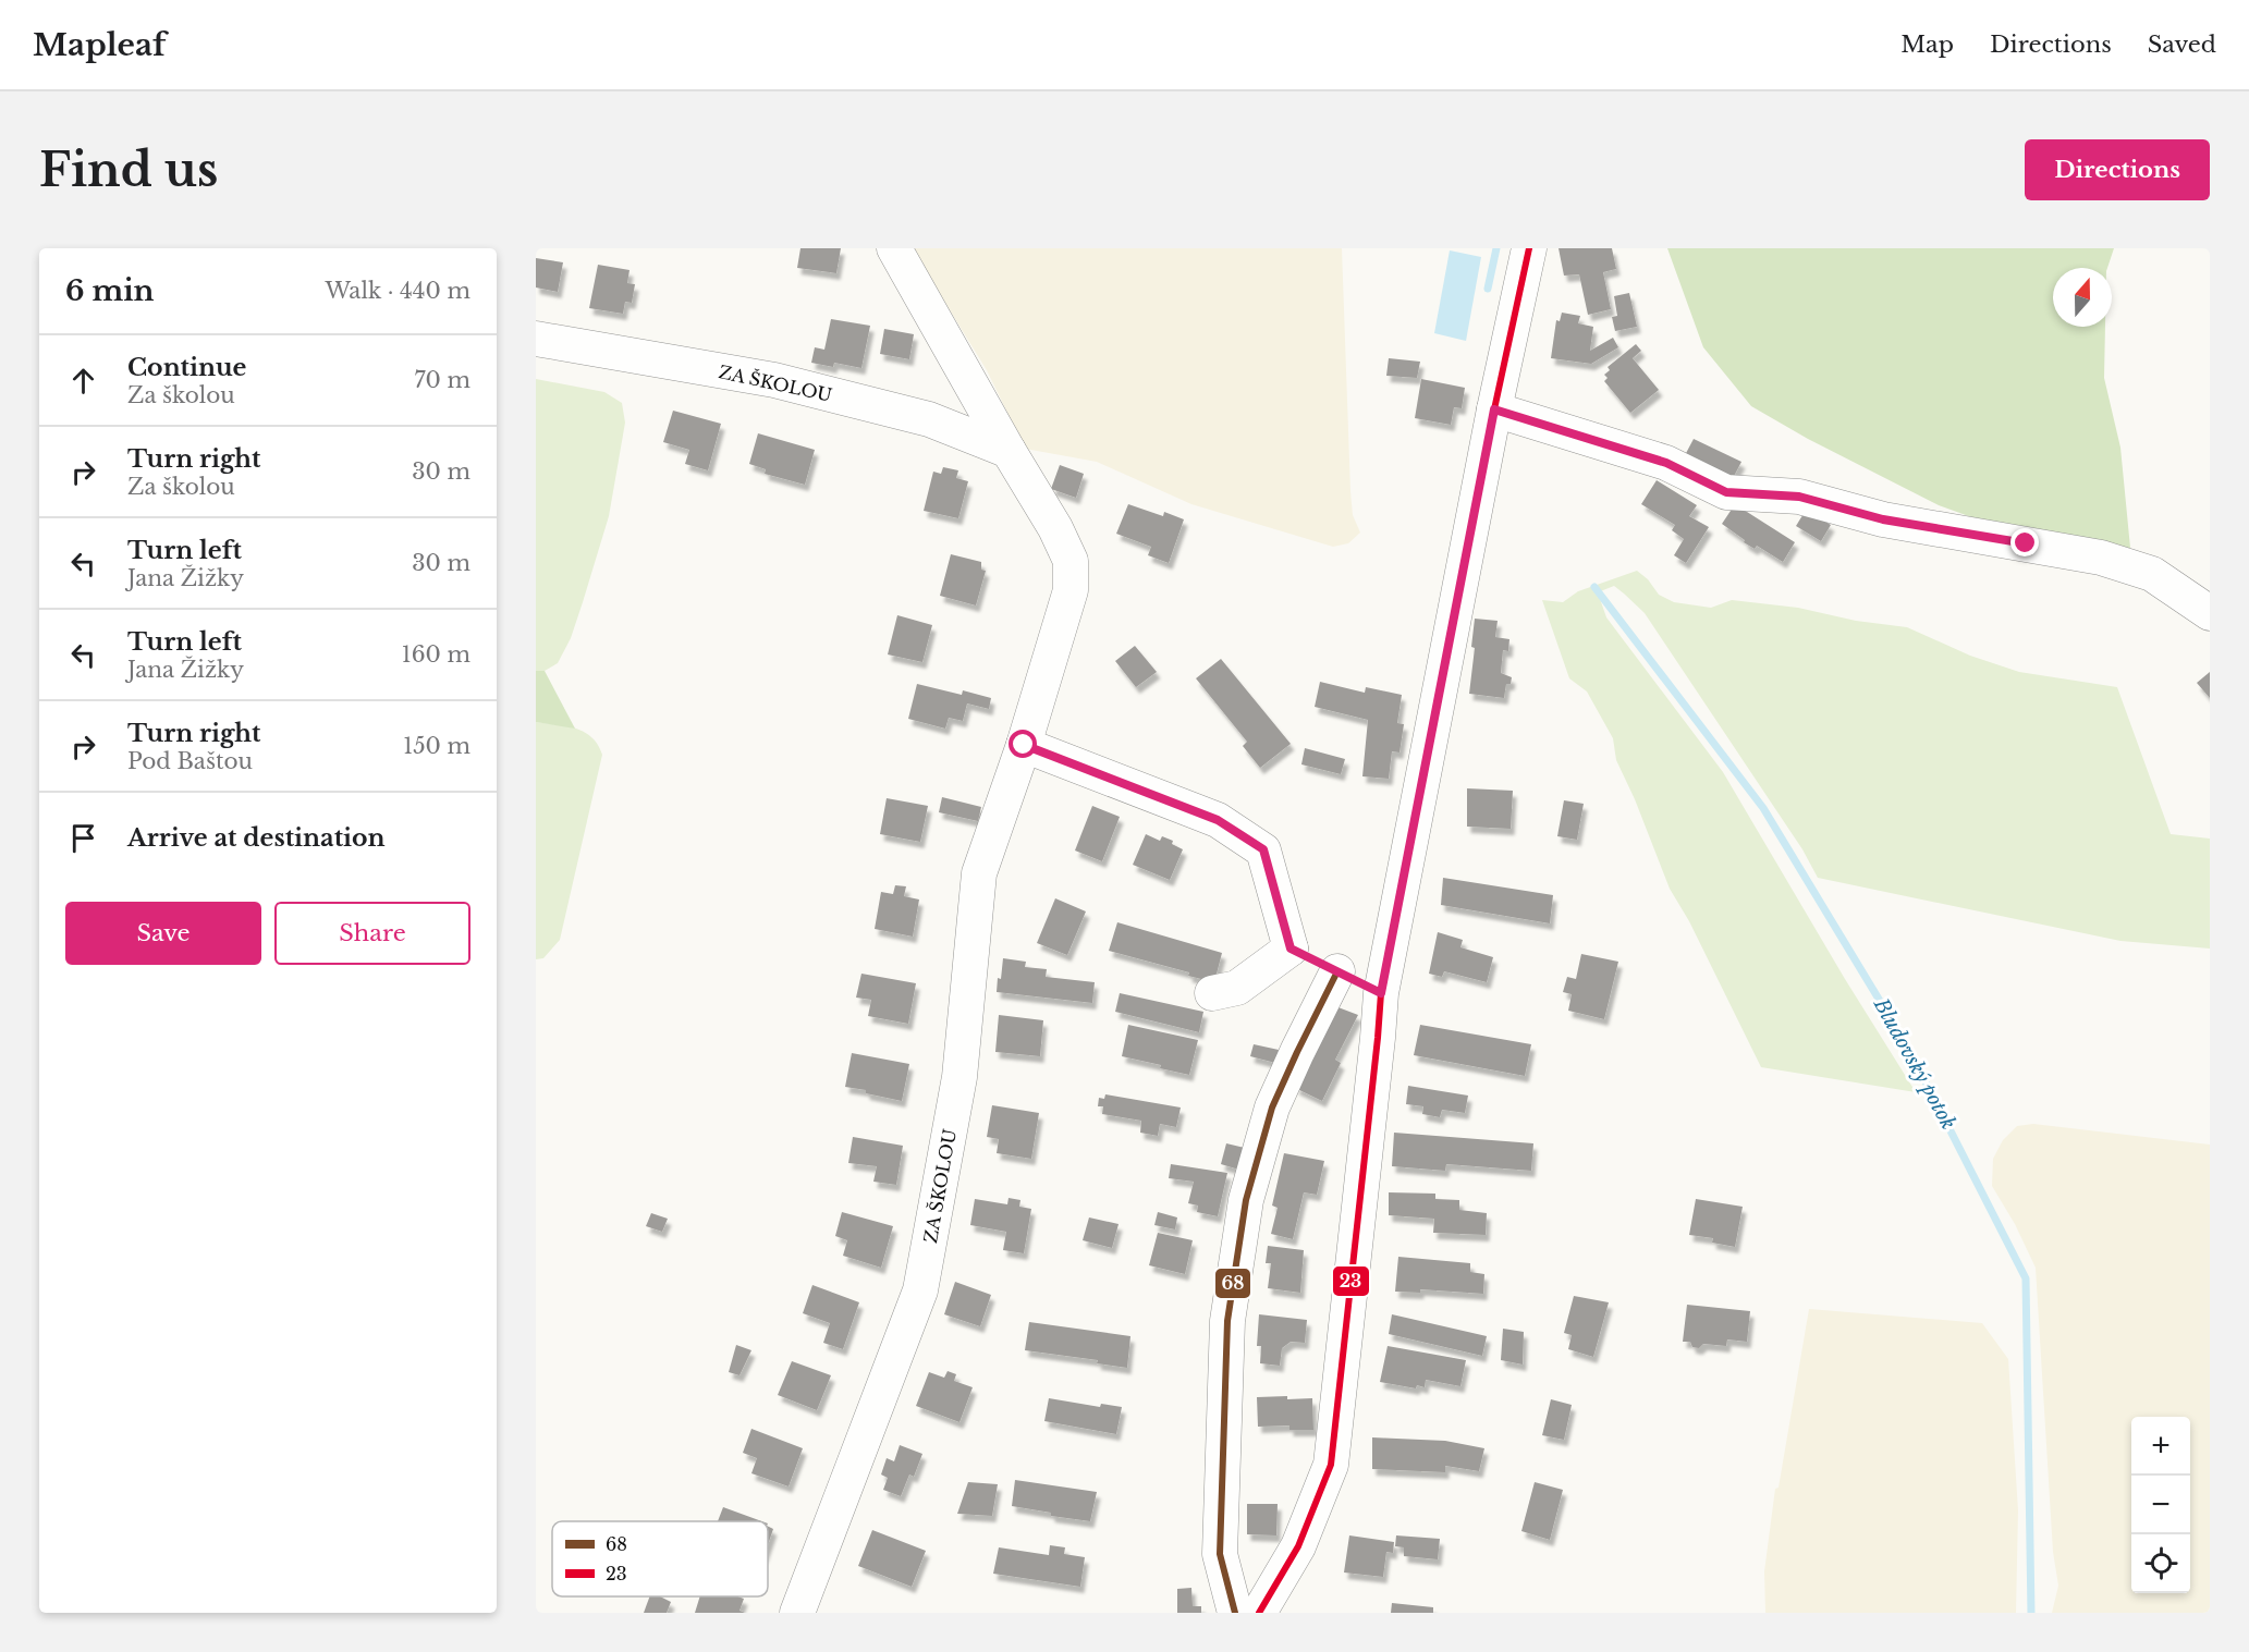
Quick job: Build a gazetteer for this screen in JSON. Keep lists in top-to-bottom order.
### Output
{
  "streets": {
    "street": ["ZA ŠKOLOU"]
  },
  "water": ["Bludovský potok"],
  "lines": ["transit line 23", "transit line 68"],
  "legend": ["68", "23"],
  "north": "top",
  "page": {
    "header": "Mapleaf",
    "nav": ["Map", "Directions", "Saved"],
    "buttons": [
      "Directions",
      ["Save", "Share"]
    ],
    "title": "Find us",
    "heading": ["6 min", "Walk · 440 m"],
    "list": [
      ["Continue", "Za školou", "70 m"],
      ["Turn right", "Za školou", "30 m"],
      ["Turn left", "Jana Žižky", "30 m"],
      ["Turn left", "Jana Žižky", "160 m"],
      ["Turn right", "Pod Baštou", "150 m"],
      "Arrive at destination"
    ],
    "map_buttons": ["+", "−"]
  }
}
